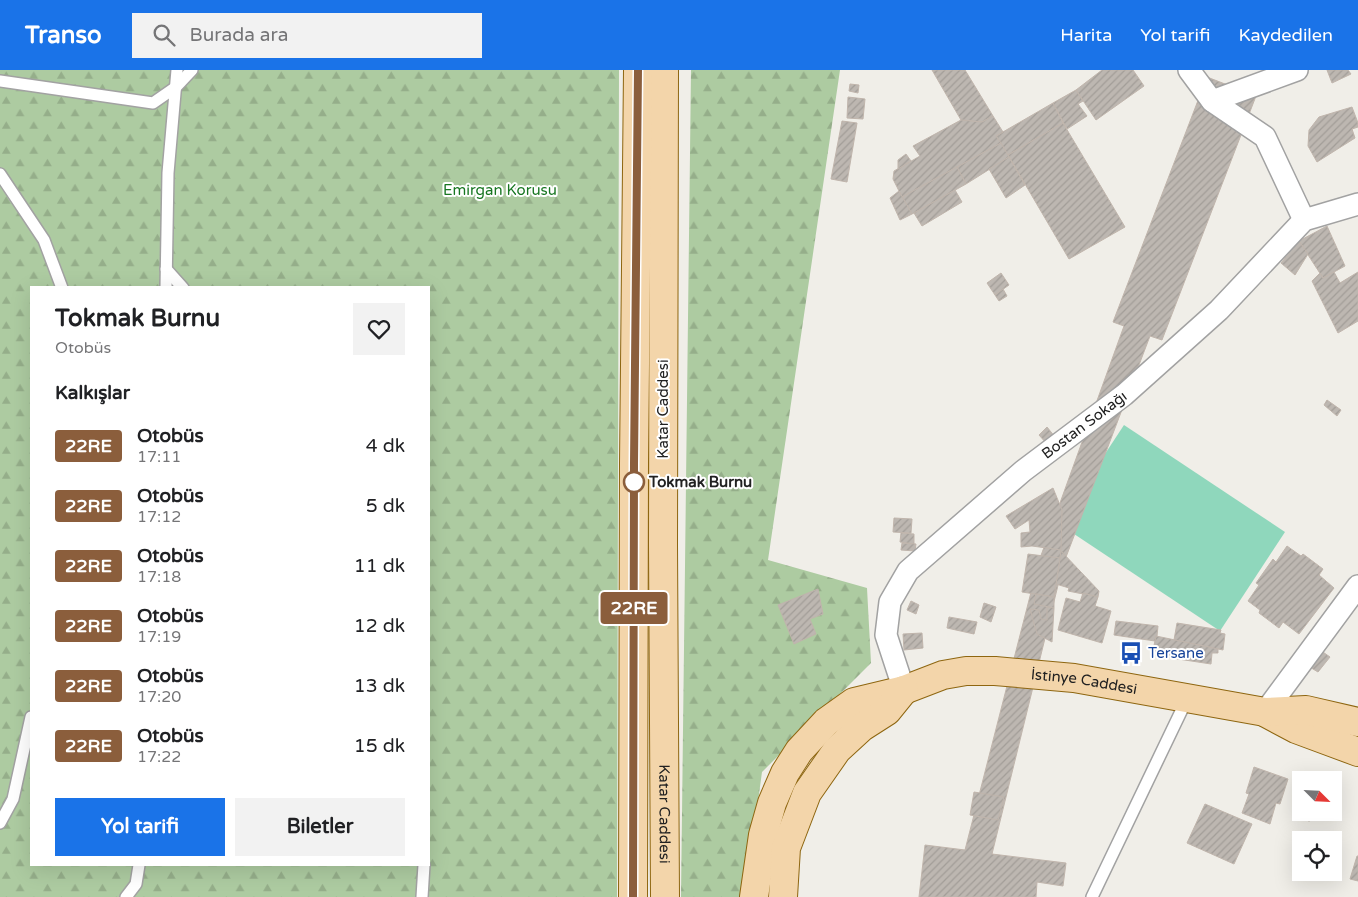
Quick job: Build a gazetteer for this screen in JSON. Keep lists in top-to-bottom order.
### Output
{
  "streets": {
    "main road": ["Katar Caddesi", "İstinye Caddesi"],
    "street": ["Bostan Sokağı"]
  },
  "crossings": [
    ["Bostan Sokağı", "İstinye Caddesi"]
  ],
  "parks": ["Emirgan Korusu"],
  "places": {
    "other": ["Tokmak Burnu"],
    "bus stop": ["Tersane"]
  },
  "lines": ["bus line 22RE"],
  "north": "bottom right",
  "page": {
    "header": "Transo",
    "search": "Burada ara",
    "nav": ["Harita", "Yol tarifi", "Kaydedilen"],
    "on_map": "22RE",
    "heading": [
      ["Tokmak Burnu", "Otobüs"],
      "Kalkışlar"
    ],
    "list": [
      {
        "mark": "22RE",
        "name": "Otobüs",
        "note": "17:11",
        "value": "4 dk"
      },
      {
        "mark": "22RE",
        "name": "Otobüs",
        "note": "17:12",
        "value": "5 dk"
      },
      {
        "mark": "22RE",
        "name": "Otobüs",
        "note": "17:18",
        "value": "11 dk"
      },
      {
        "mark": "22RE",
        "name": "Otobüs",
        "note": "17:19",
        "value": "12 dk"
      },
      {
        "mark": "22RE",
        "name": "Otobüs",
        "note": "17:20",
        "value": "13 dk"
      },
      {
        "mark": "22RE",
        "name": "Otobüs",
        "note": "17:22",
        "value": "15 dk"
      }
    ],
    "buttons": ["Yol tarifi", "Biletler"]
  }
}
